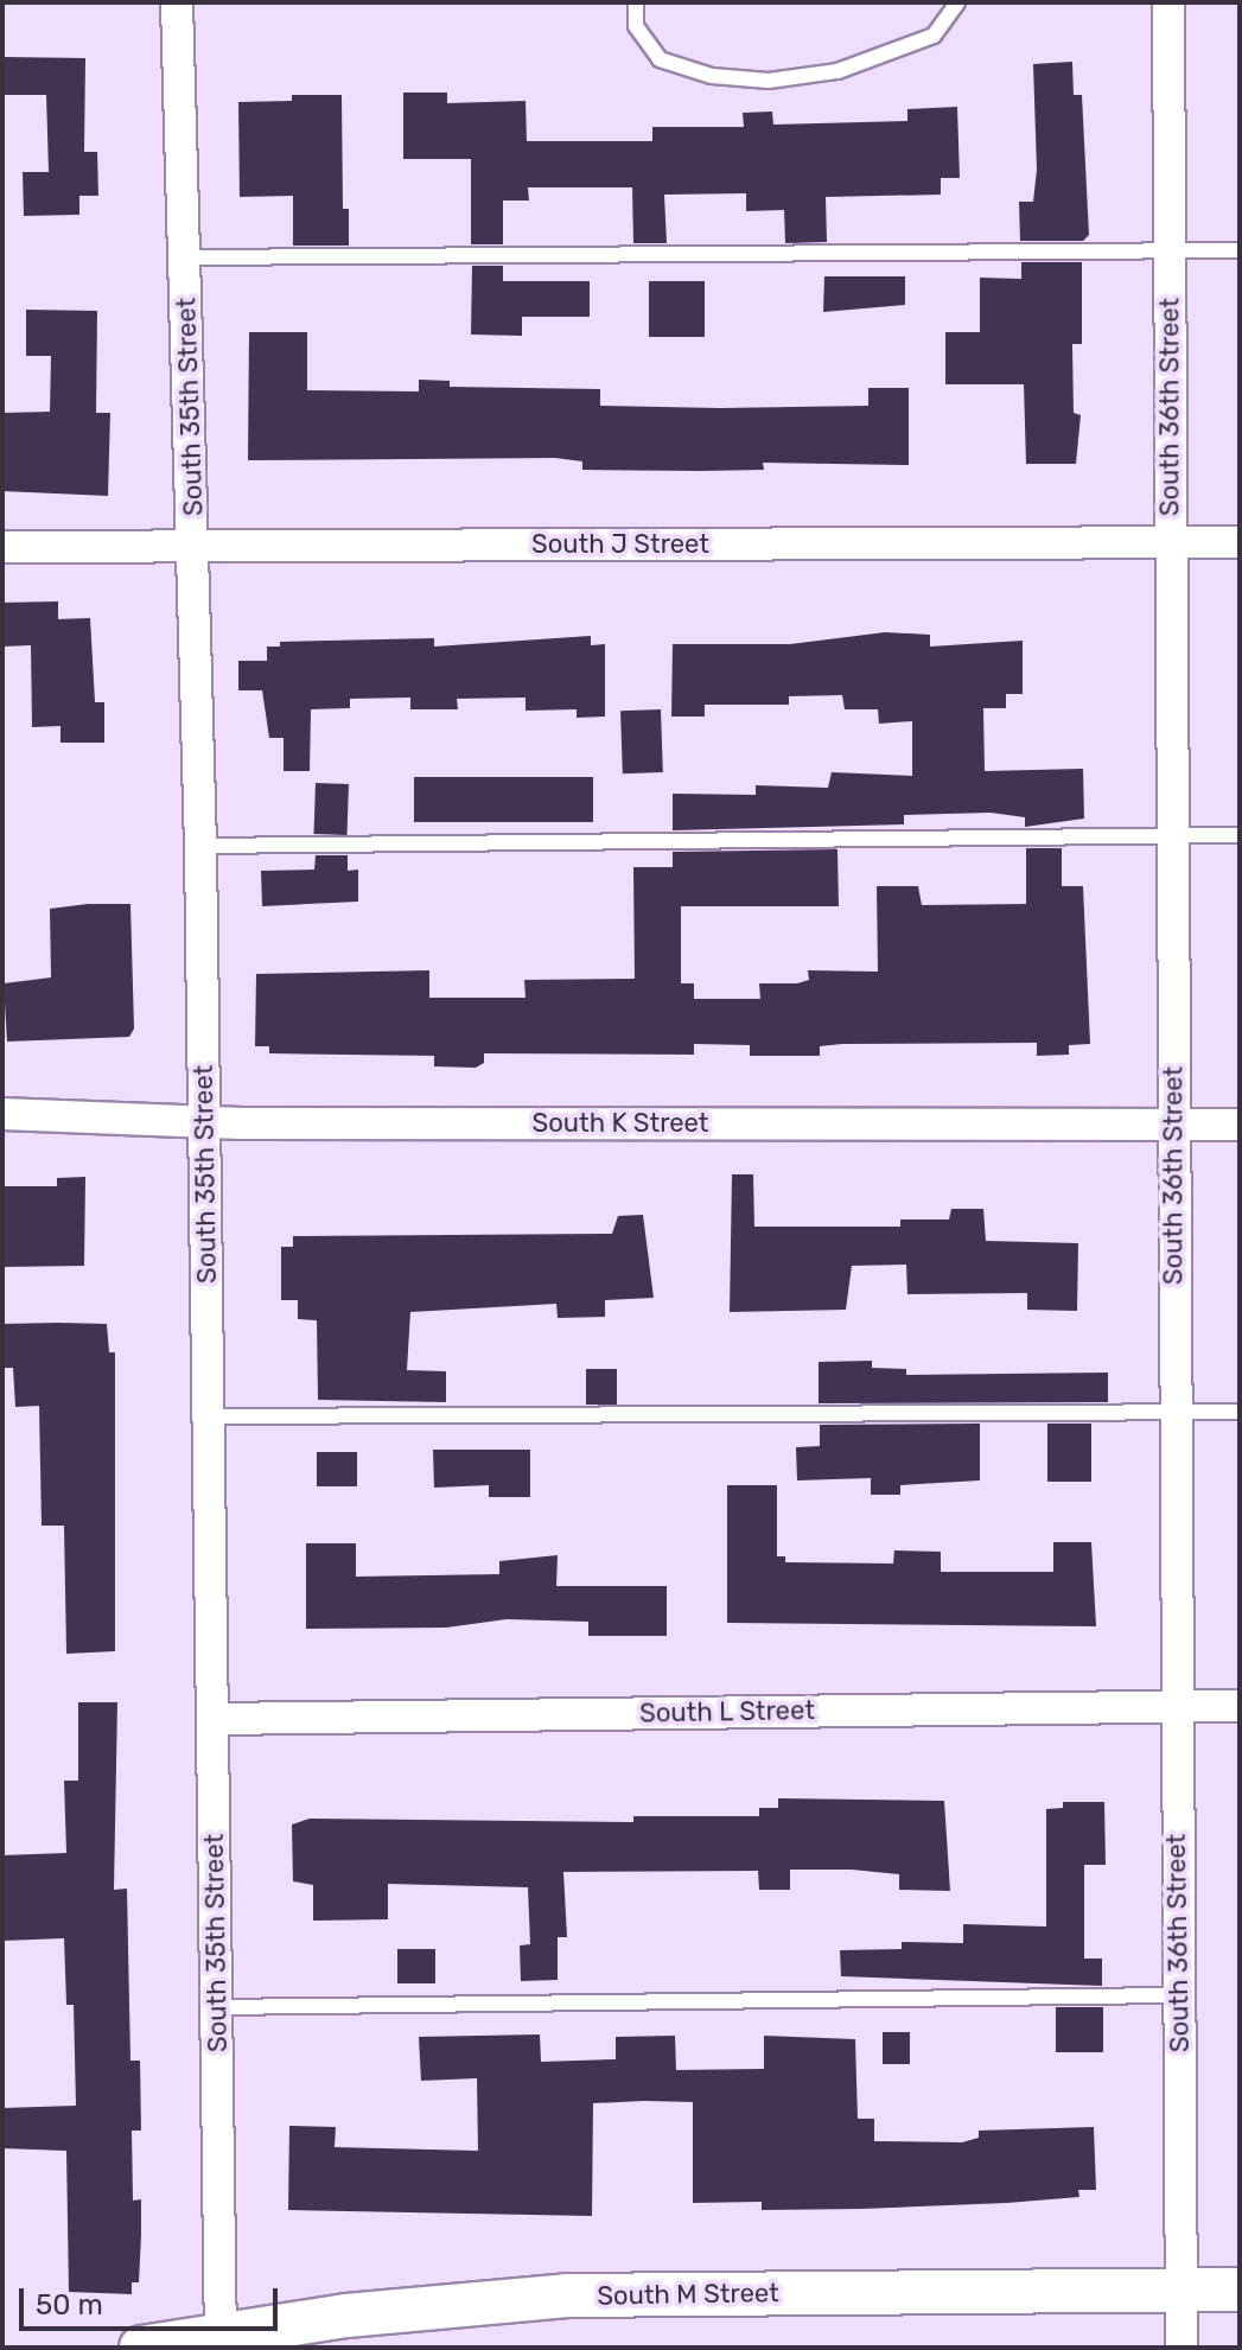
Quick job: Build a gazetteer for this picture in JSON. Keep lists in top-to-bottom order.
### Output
{
  "streets": {
    "street": [
      "South 35th Street",
      "South 36th Street",
      "South J Street",
      "South K Street",
      "South L Street",
      "South M Street"
    ]
  },
  "crossings": [
    ["South 35th Street", "South J Street"],
    ["South 35th Street", "South K Street"],
    ["South 35th Street", "South L Street"],
    ["South 35th Street", "South M Street"],
    ["South 36th Street", "South J Street"],
    ["South 36th Street", "South K Street"],
    ["South 36th Street", "South L Street"],
    ["South 36th Street", "South M Street"]
  ],
  "scale_bar": "50 m"
}
